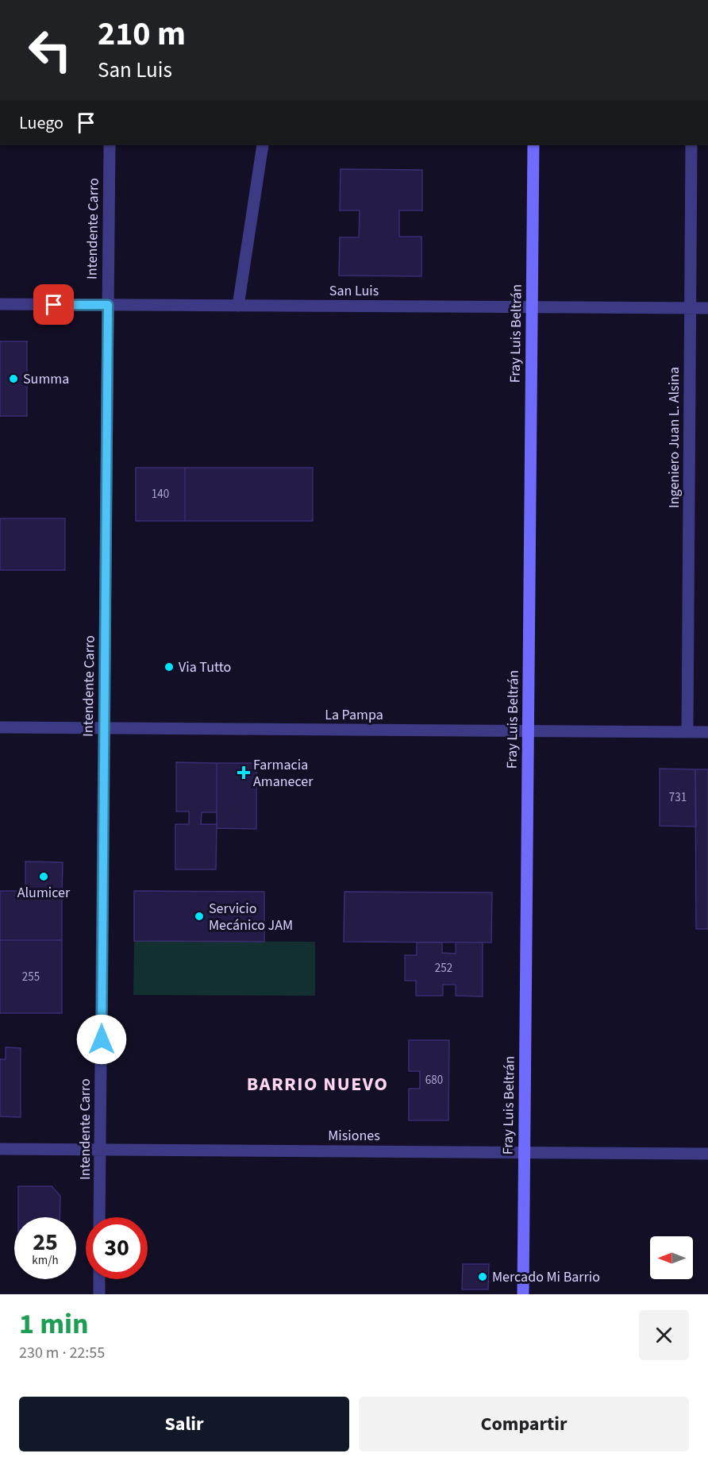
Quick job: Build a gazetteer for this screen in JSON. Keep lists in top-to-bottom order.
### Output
{
  "streets": {
    "street": [
      "Intendente Carro",
      "San Luis",
      "Fray Luis Beltrán",
      "Ingeniero Juan L. Alsina",
      "La Pampa",
      "Misiones"
    ]
  },
  "crossings": [
    ["Intendente Carro", "San Luis"],
    ["Intendente Carro", "La Pampa"],
    ["Intendente Carro", "Misiones"],
    ["San Luis", "Fray Luis Beltrán"],
    ["San Luis", "Ingeniero Juan L. Alsina"],
    ["Fray Luis Beltrán", "La Pampa"],
    ["Fray Luis Beltrán", "Misiones"],
    ["Ingeniero Juan L. Alsina", "La Pampa"]
  ],
  "districts": ["BARRIO NUEVO"],
  "places": {
    "other": [
      "Summa",
      "Via Tutto",
      "Alumicer",
      "Servicio Mecánico JAM",
      "Mercado Mi Barrio"
    ],
    "health": ["Farmacia Amanecer"]
  },
  "house_numbers": [
    "140",
    "731",
    "252",
    "255",
    "680"
  ],
  "north": "left",
  "page": {
    "turn": ["210 m", "San Luis"],
    "then": "Luego",
    "speed": "25 km/h",
    "limit": "30",
    "heading": ["1 min", "230 m · 22:55"],
    "buttons": ["Salir", "Compartir"]
  }
}
